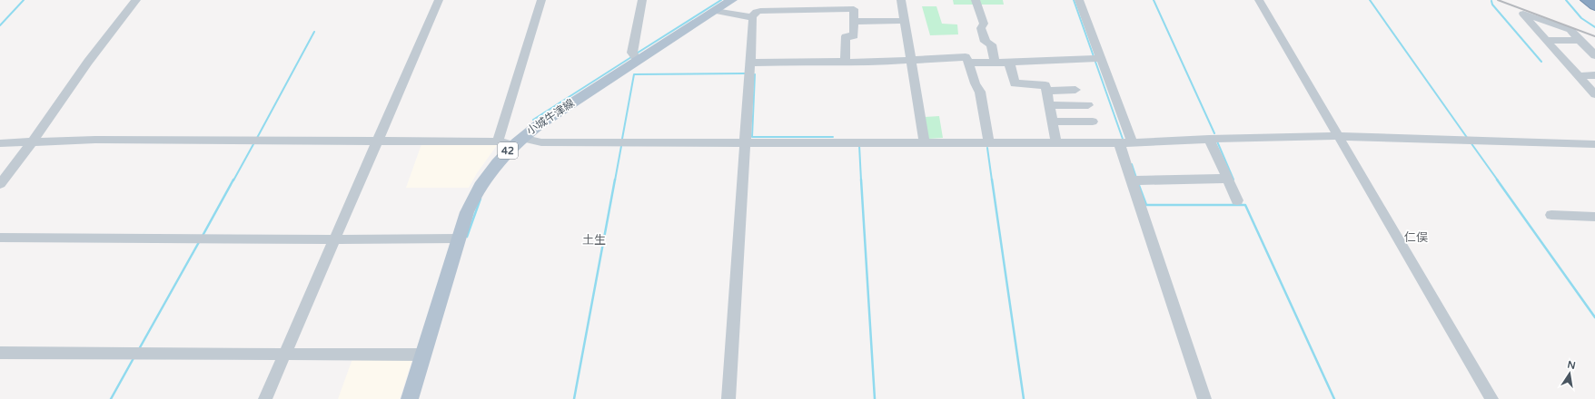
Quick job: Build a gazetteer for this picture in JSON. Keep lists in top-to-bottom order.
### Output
{
  "streets": {
    "main road": ["小城牛津線", "42"]
  },
  "districts": ["仁俣", "土生"],
  "north": "top"
}
